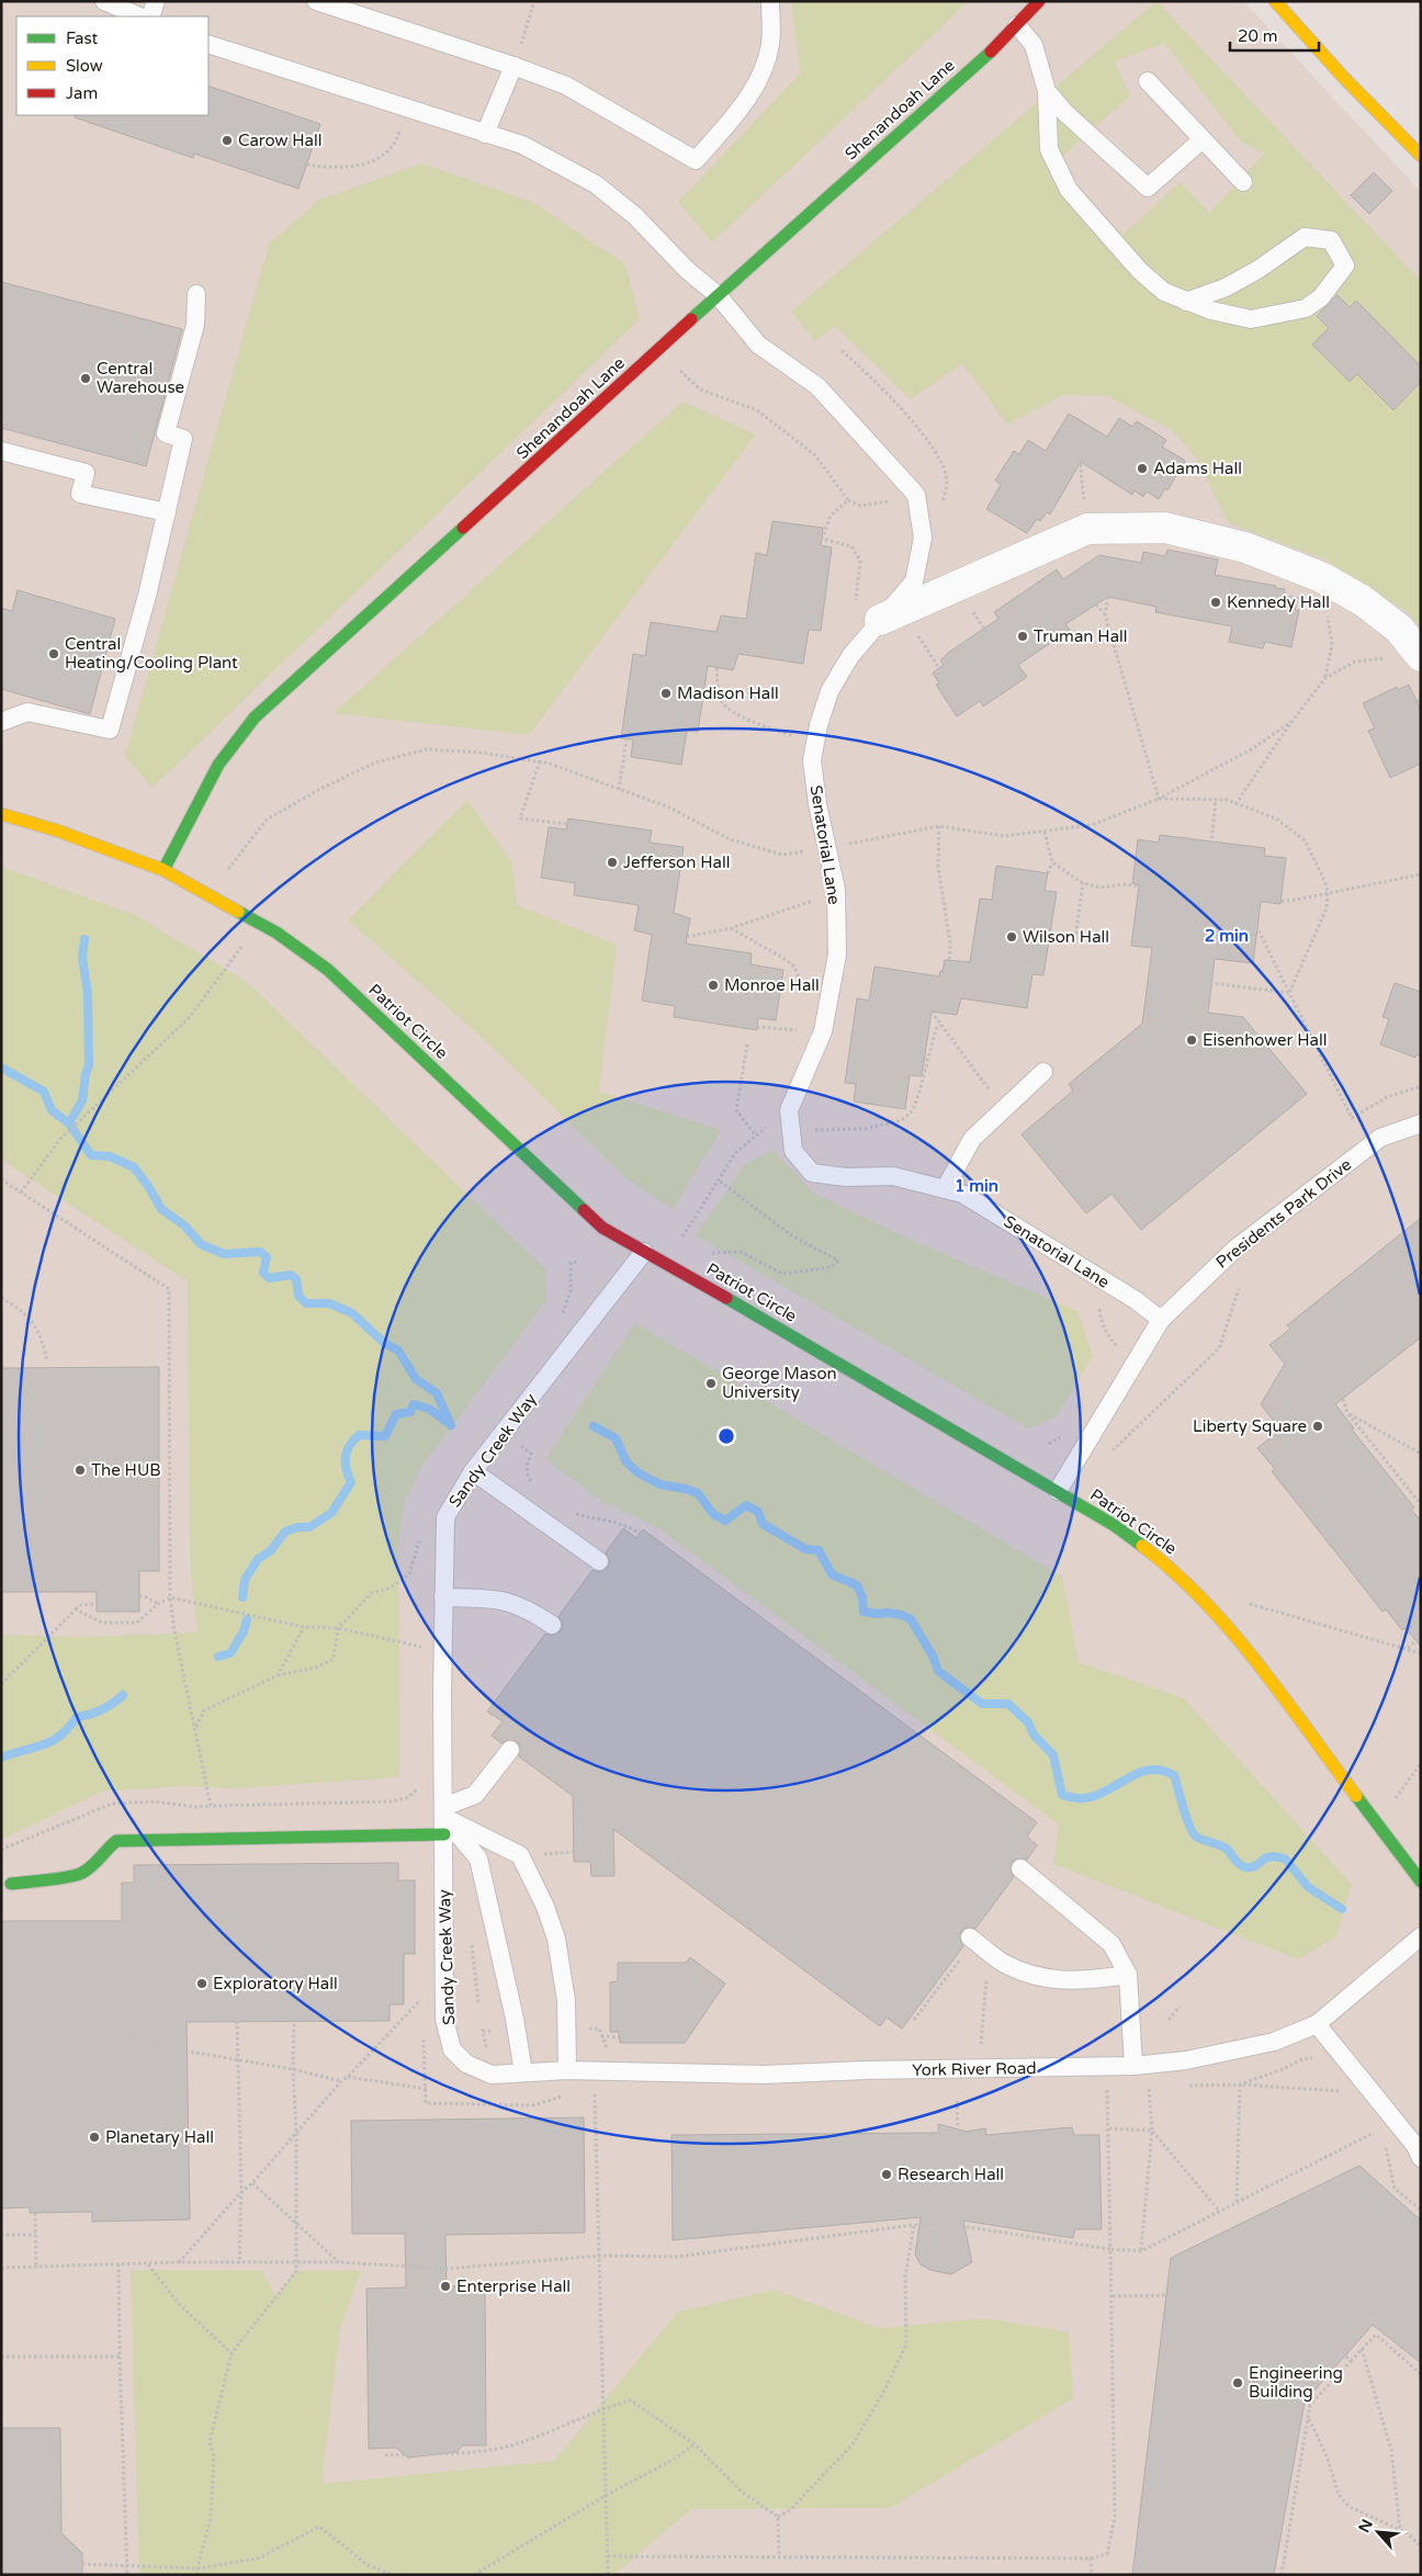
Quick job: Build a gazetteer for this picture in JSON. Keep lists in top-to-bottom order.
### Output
{
  "streets": {
    "street": ["Shenandoah Lane", "Patriot Circle"],
    "lane": [
      "Senatorial Lane",
      "Presidents Park Drive",
      "Sandy Creek Way",
      "York River Road"
    ]
  },
  "crossings": [
    ["Shenandoah Lane", "Senatorial Lane"],
    ["Shenandoah Lane", "Patriot Circle"],
    ["Senatorial Lane", "Presidents Park Drive"],
    ["Patriot Circle", "Presidents Park Drive"],
    ["Patriot Circle", "Sandy Creek Way"],
    ["Sandy Creek Way", "York River Road"]
  ],
  "places": [
    "Carow Hall",
    "Central Warehouse",
    "Adams Hall",
    "Kennedy Hall",
    "Truman Hall",
    "Central Heating/Cooling Plant",
    "Madison Hall",
    "Jefferson Hall",
    "Wilson Hall",
    "Monroe Hall",
    "Eisenhower Hall",
    "George Mason University",
    "Liberty Square",
    "The HUB",
    "Exploratory Hall",
    "Planetary Hall",
    "Research Hall",
    "Enterprise Hall",
    "Engineering Building"
  ],
  "legend": ["Fast", "Slow", "Jam"],
  "scale_bar": "20 m",
  "north": "top left",
  "rings": ["2 min", "1 min"]
}
